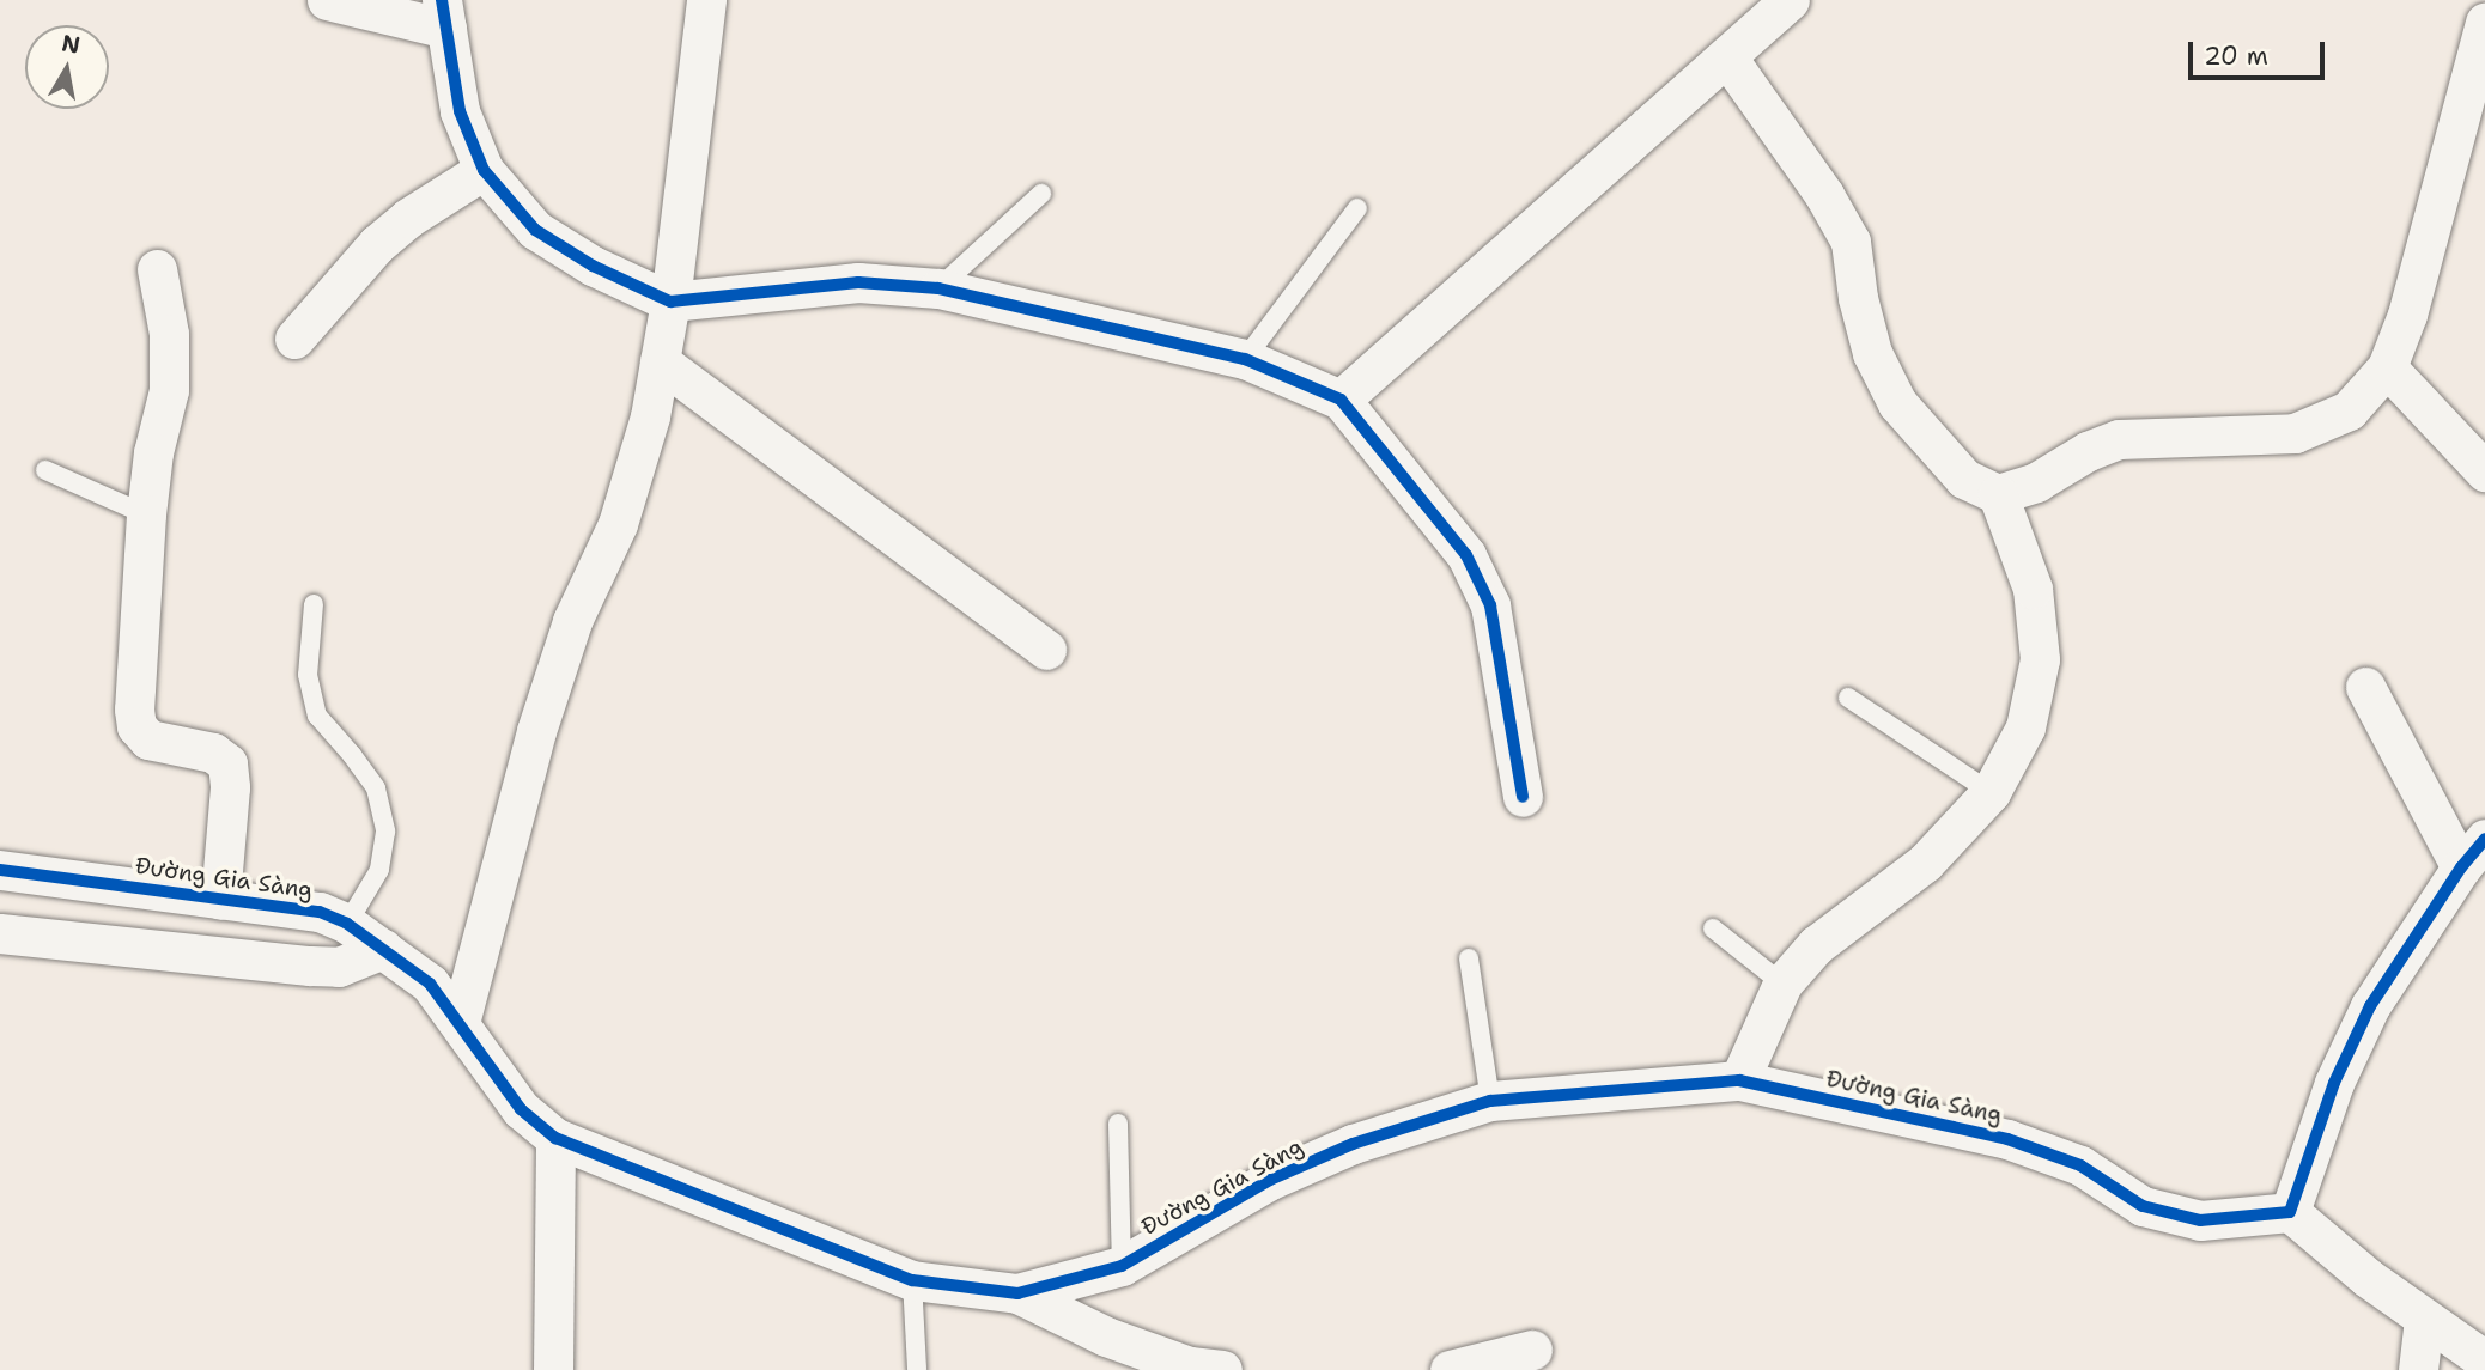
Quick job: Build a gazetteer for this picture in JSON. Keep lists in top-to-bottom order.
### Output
{
  "streets": {
    "street": ["Đường Gia Sàng"]
  },
  "scale_bar": "20 m",
  "north": "top"
}
